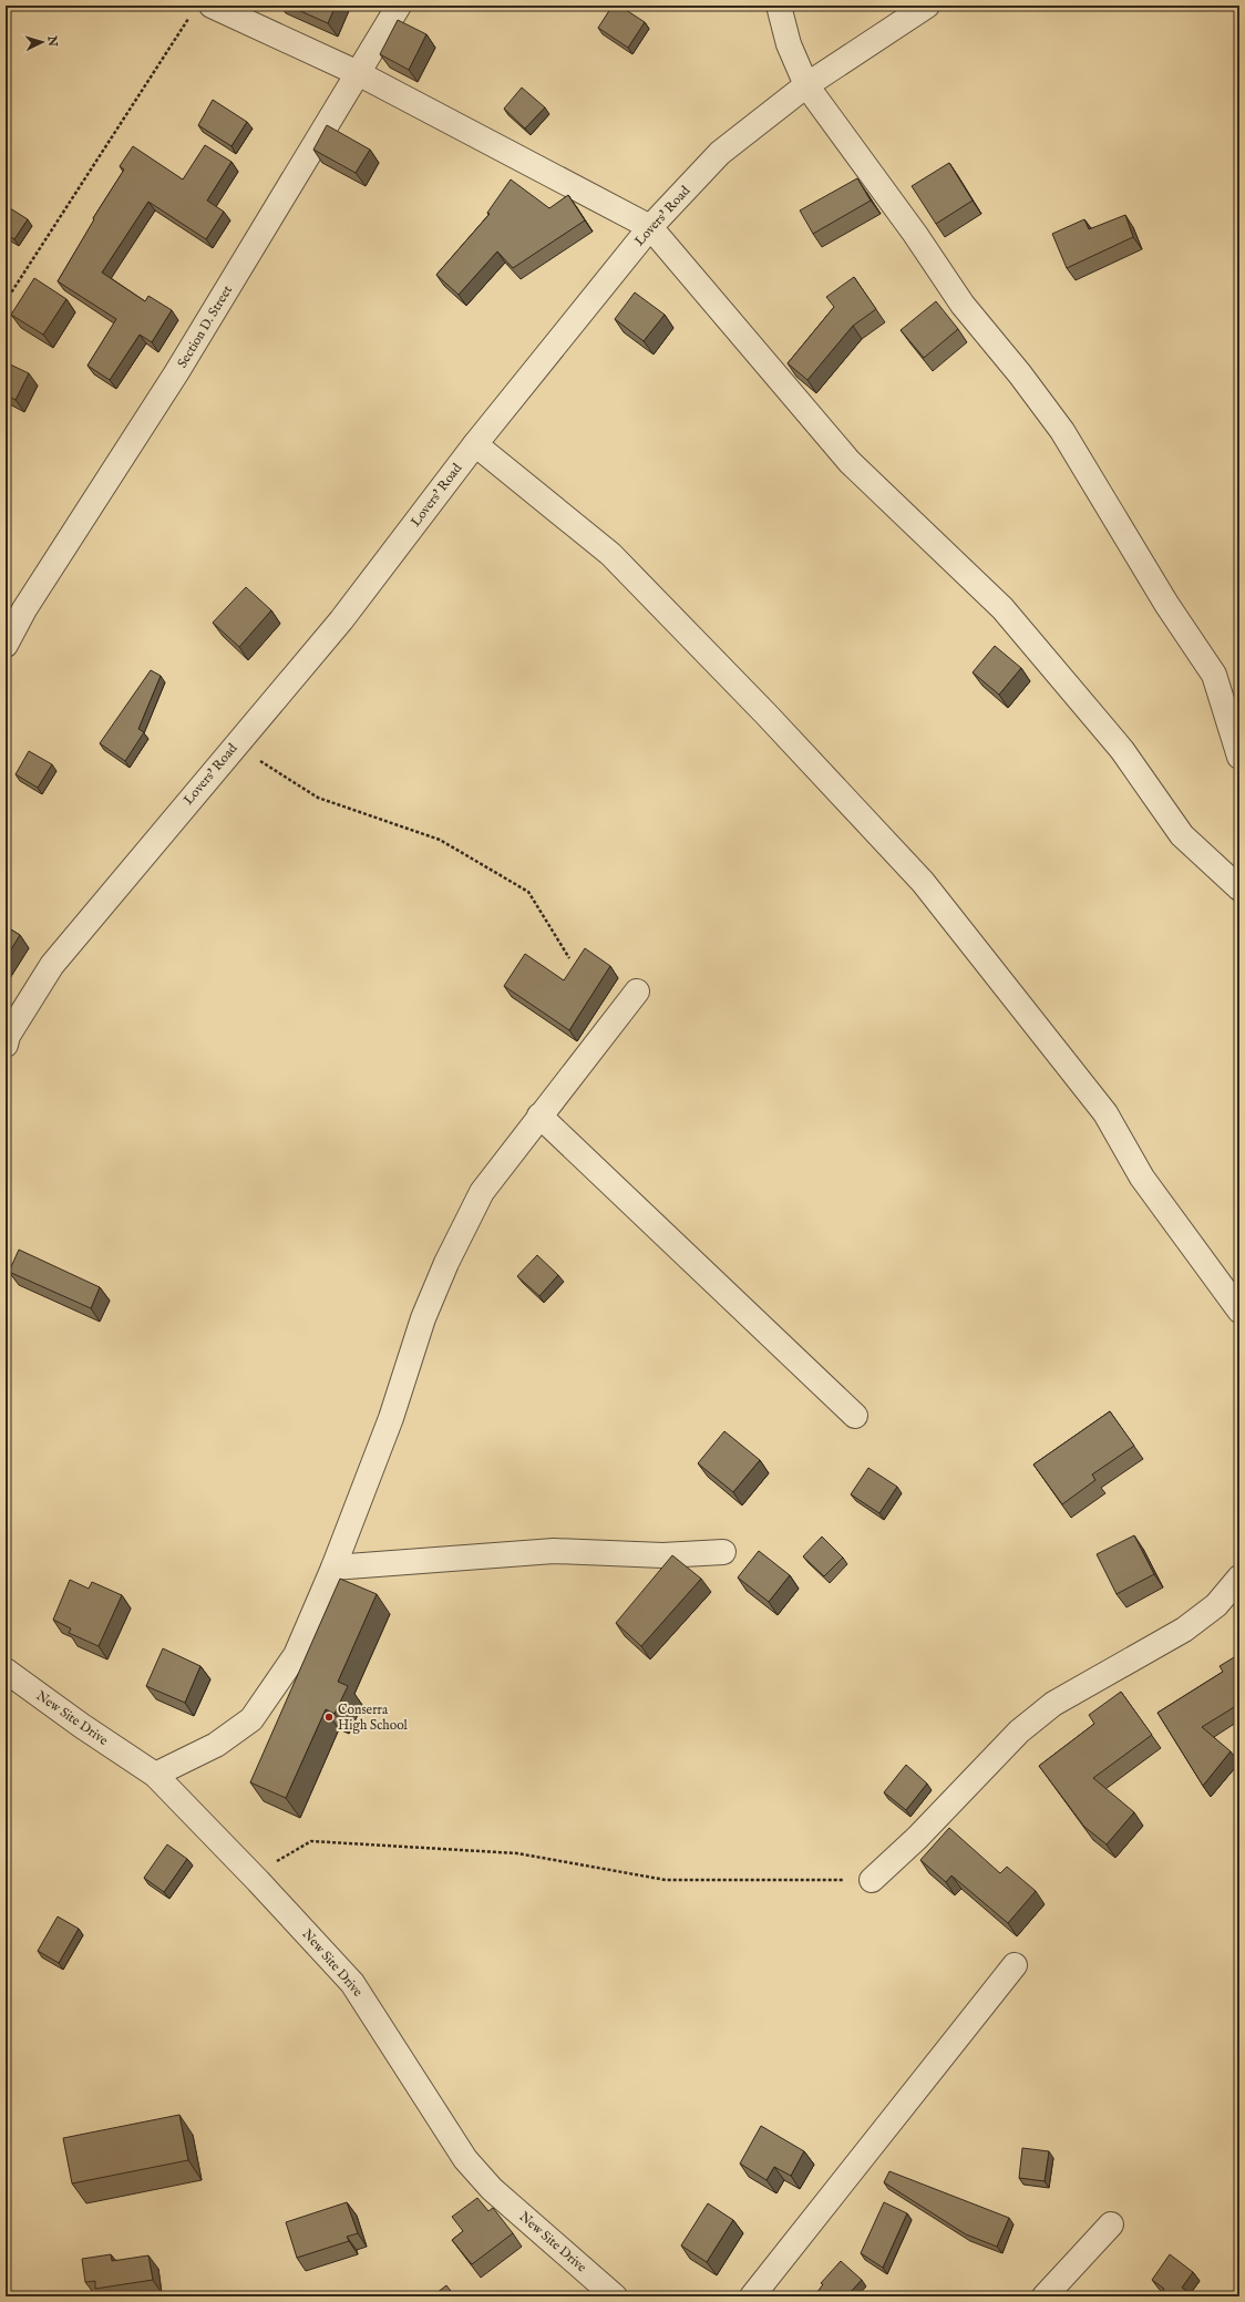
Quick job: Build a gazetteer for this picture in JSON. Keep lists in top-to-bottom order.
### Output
{
  "streets": {
    "street": ["Lovers' Road", "Section D. Street", "New Site Drive"]
  },
  "places": ["Conserra High School"],
  "north": "right"
}
